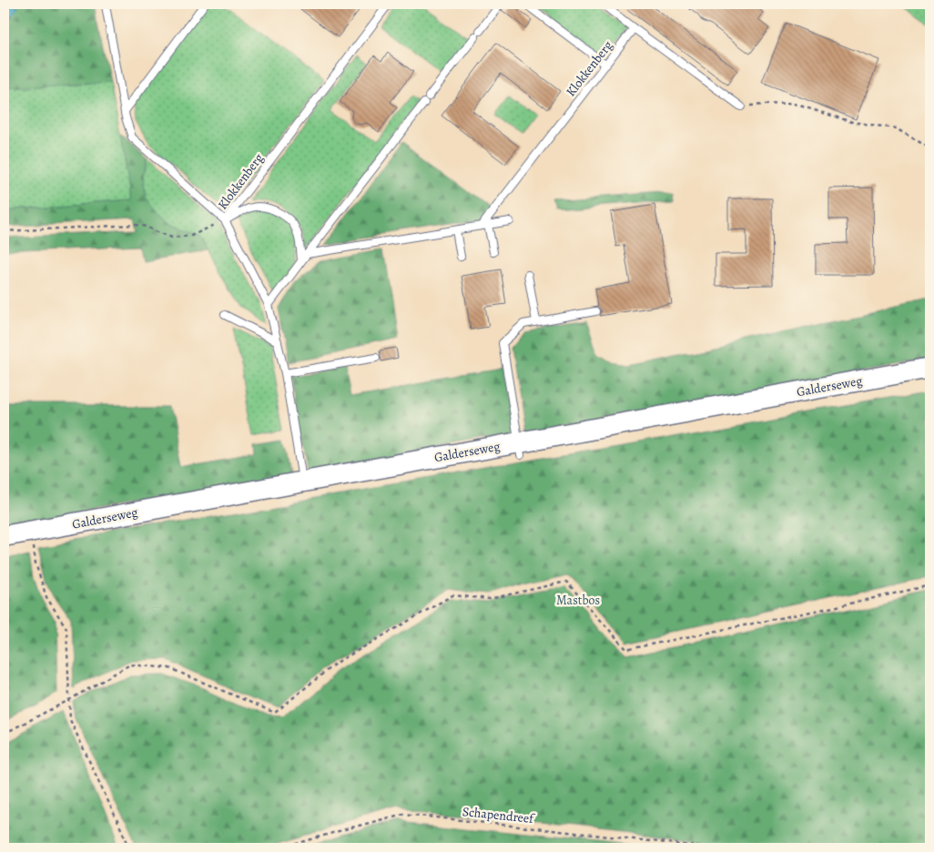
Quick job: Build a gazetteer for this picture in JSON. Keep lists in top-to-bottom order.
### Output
{
  "streets": {
    "street": ["Galderseweg"],
    "lane": ["Klokkenberg"],
    "path": ["Schapendreef"]
  },
  "crossings": [
    ["Klokkenberg", "Galderseweg"]
  ],
  "parks": ["Mastbos"]
}
